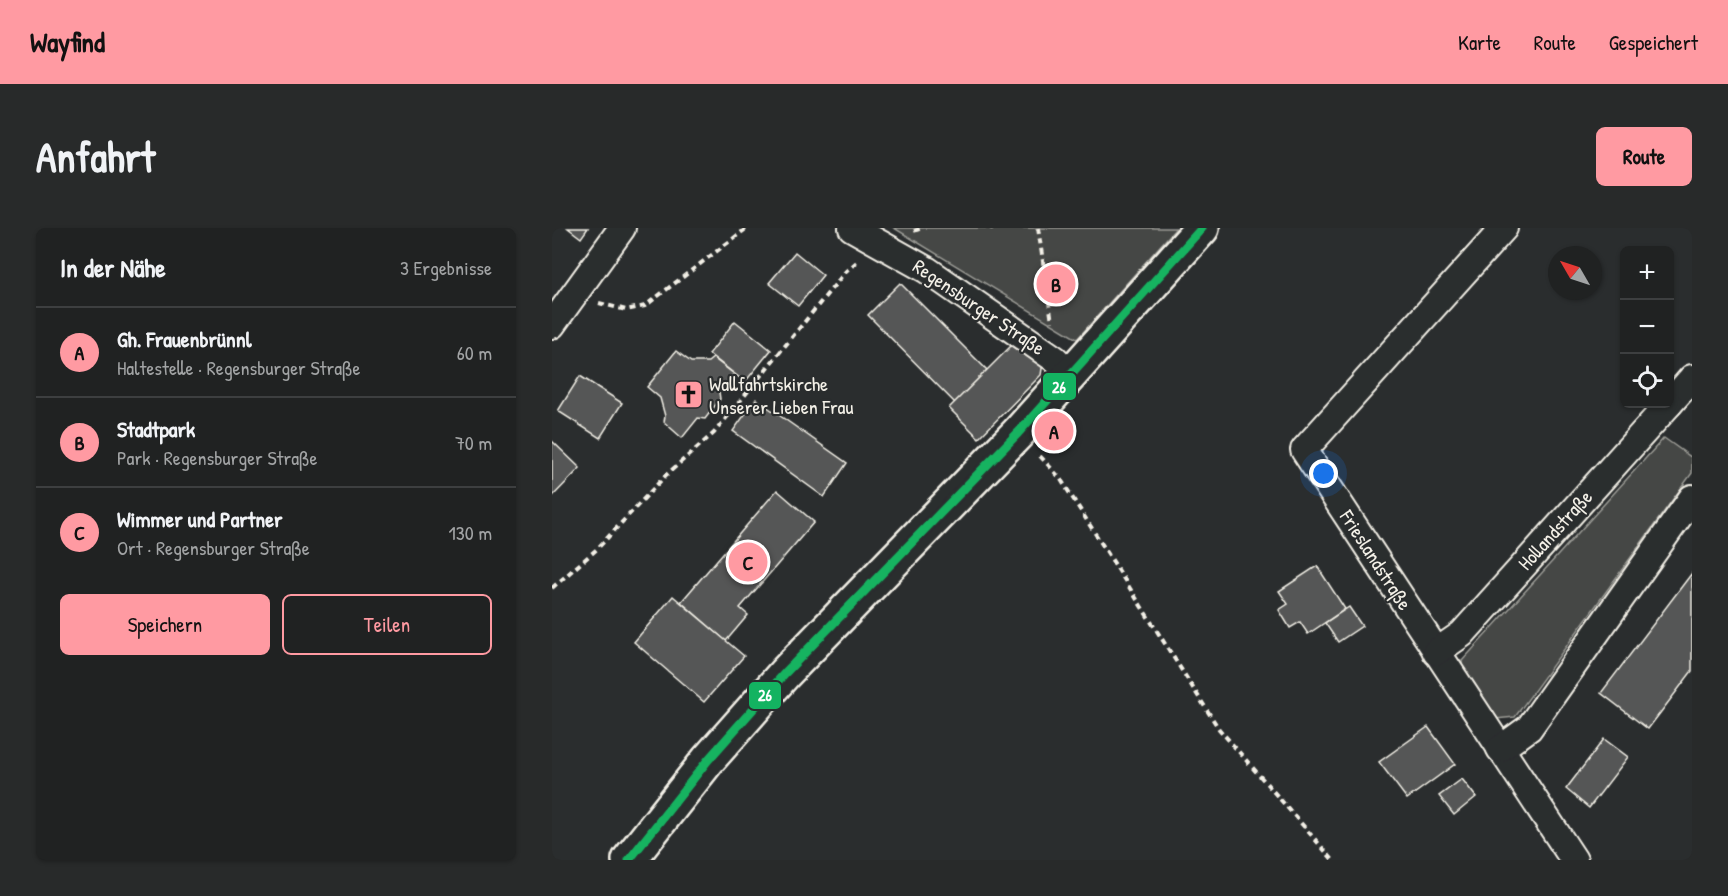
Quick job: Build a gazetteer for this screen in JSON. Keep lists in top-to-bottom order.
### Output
{
  "streets": {
    "street": ["Regensburger Straße", "Hollandstraße", "Frieslandstraße"]
  },
  "crossings": [
    ["Hollandstraße", "Frieslandstraße"]
  ],
  "places": {
    "church": ["Wallfahrtskirche Unserer Lieben Frau"]
  },
  "lines": ["transit line 26"],
  "north": "top left",
  "page": {
    "header": "Wayfind",
    "nav": ["Karte", "Route", "Gespeichert"],
    "buttons": [
      "Route",
      ["Speichern", "Teilen"]
    ],
    "title": "Anfahrt",
    "heading": ["In der Nähe", "3 Ergebnisse"],
    "map_buttons": ["+", "−"],
    "pins": ["B", "A", "C"],
    "list": [
      {
        "mark": "A",
        "name": "Gh. Frauenbrünnl",
        "note": "Haltestelle · Regensburger Straße",
        "value": "60 m"
      },
      {
        "mark": "B",
        "name": "Stadtpark",
        "note": "Park · Regensburger Straße",
        "value": "70 m"
      },
      {
        "mark": "C",
        "name": "Wimmer und Partner",
        "note": "Ort · Regensburger Straße",
        "value": "130 m"
      }
    ]
  }
}
